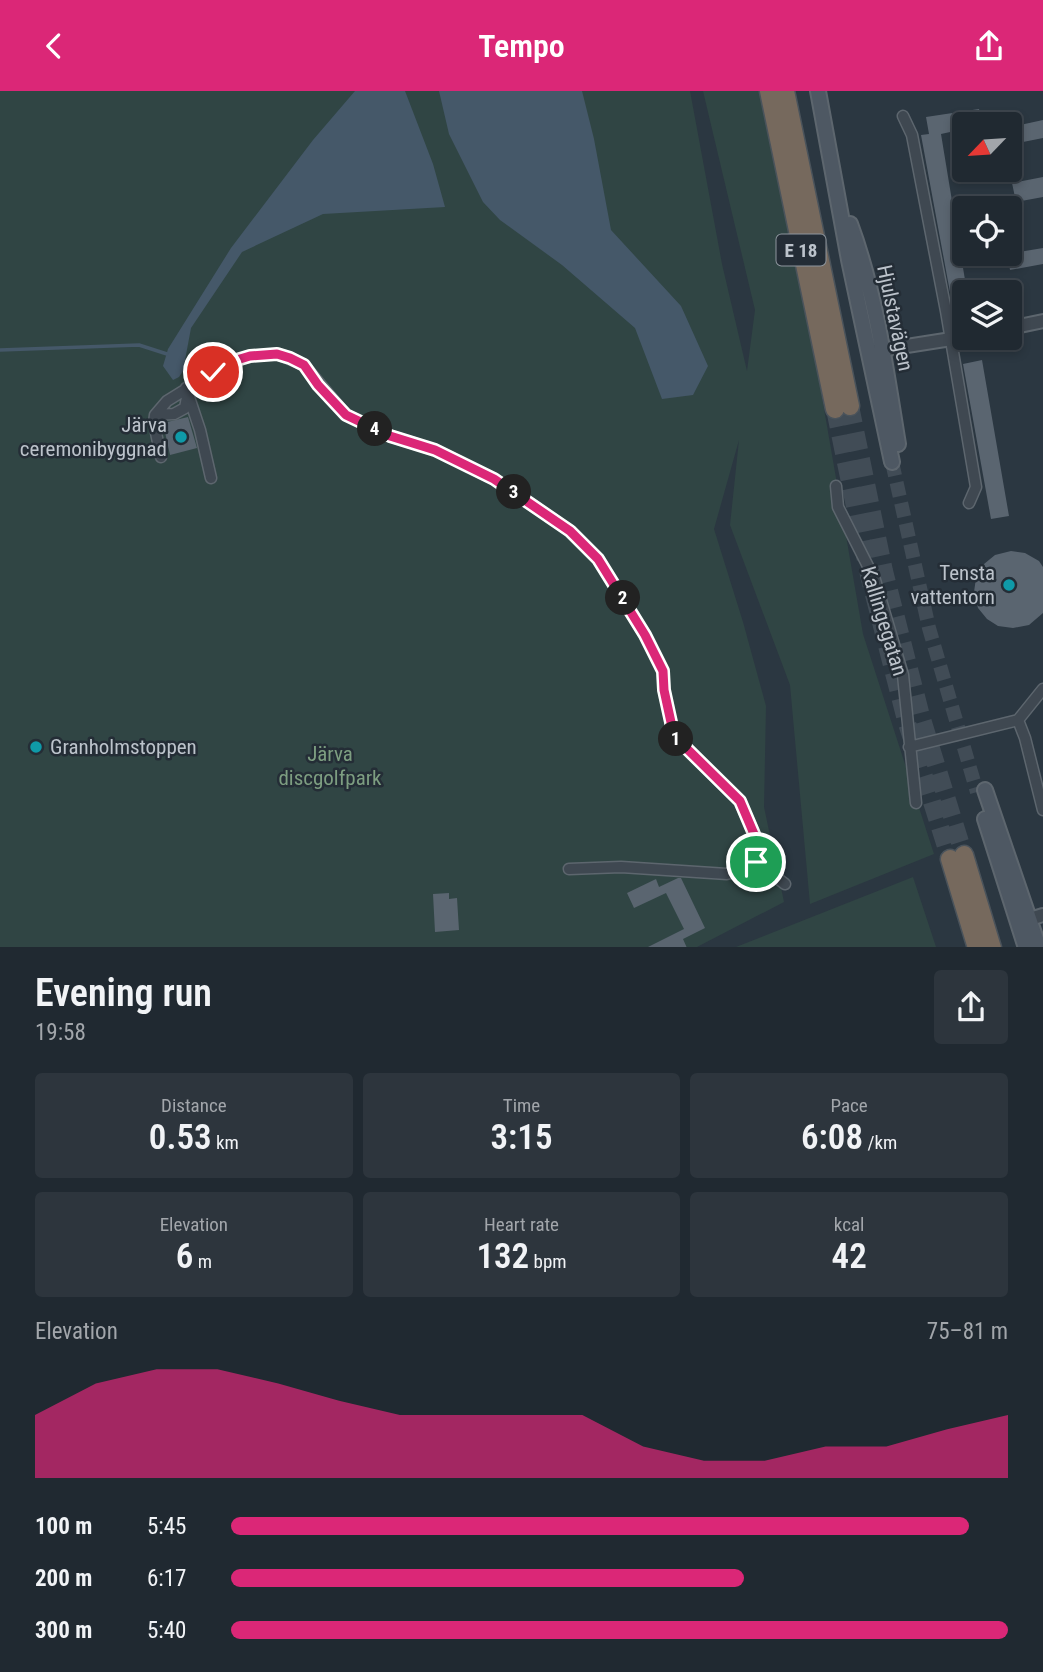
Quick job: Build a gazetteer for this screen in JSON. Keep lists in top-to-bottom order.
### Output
{
  "streets": {
    "highway": ["E 18"],
    "main road": ["Hjulstavägen"],
    "street": ["Kallingegatan"]
  },
  "parks": ["Järva discgolfpark"],
  "places": ["Järva ceremonibyggnad", "Tensta vattentorn", "Granholmstoppen"],
  "north": "bottom left",
  "page": {
    "header": "Tempo",
    "pins": [
      "4",
      "3",
      "2",
      "1"
    ],
    "heading": ["Evening run", "19:58"],
    "stats": [
      ["Distance", "0.53 km"],
      ["Time", "3:15"],
      ["Pace", "6:08 /km"],
      ["Elevation", "6 m"],
      ["Heart rate", "132 bpm"],
      ["kcal", "42"]
    ],
    "chart": ["Elevation", "75–81 m"],
    "list": [
      {
        "name": "100 m",
        "note": "5:45"
      },
      {
        "name": "200 m",
        "note": "6:17"
      },
      {
        "name": "300 m",
        "note": "5:40"
      }
    ]
  }
}
